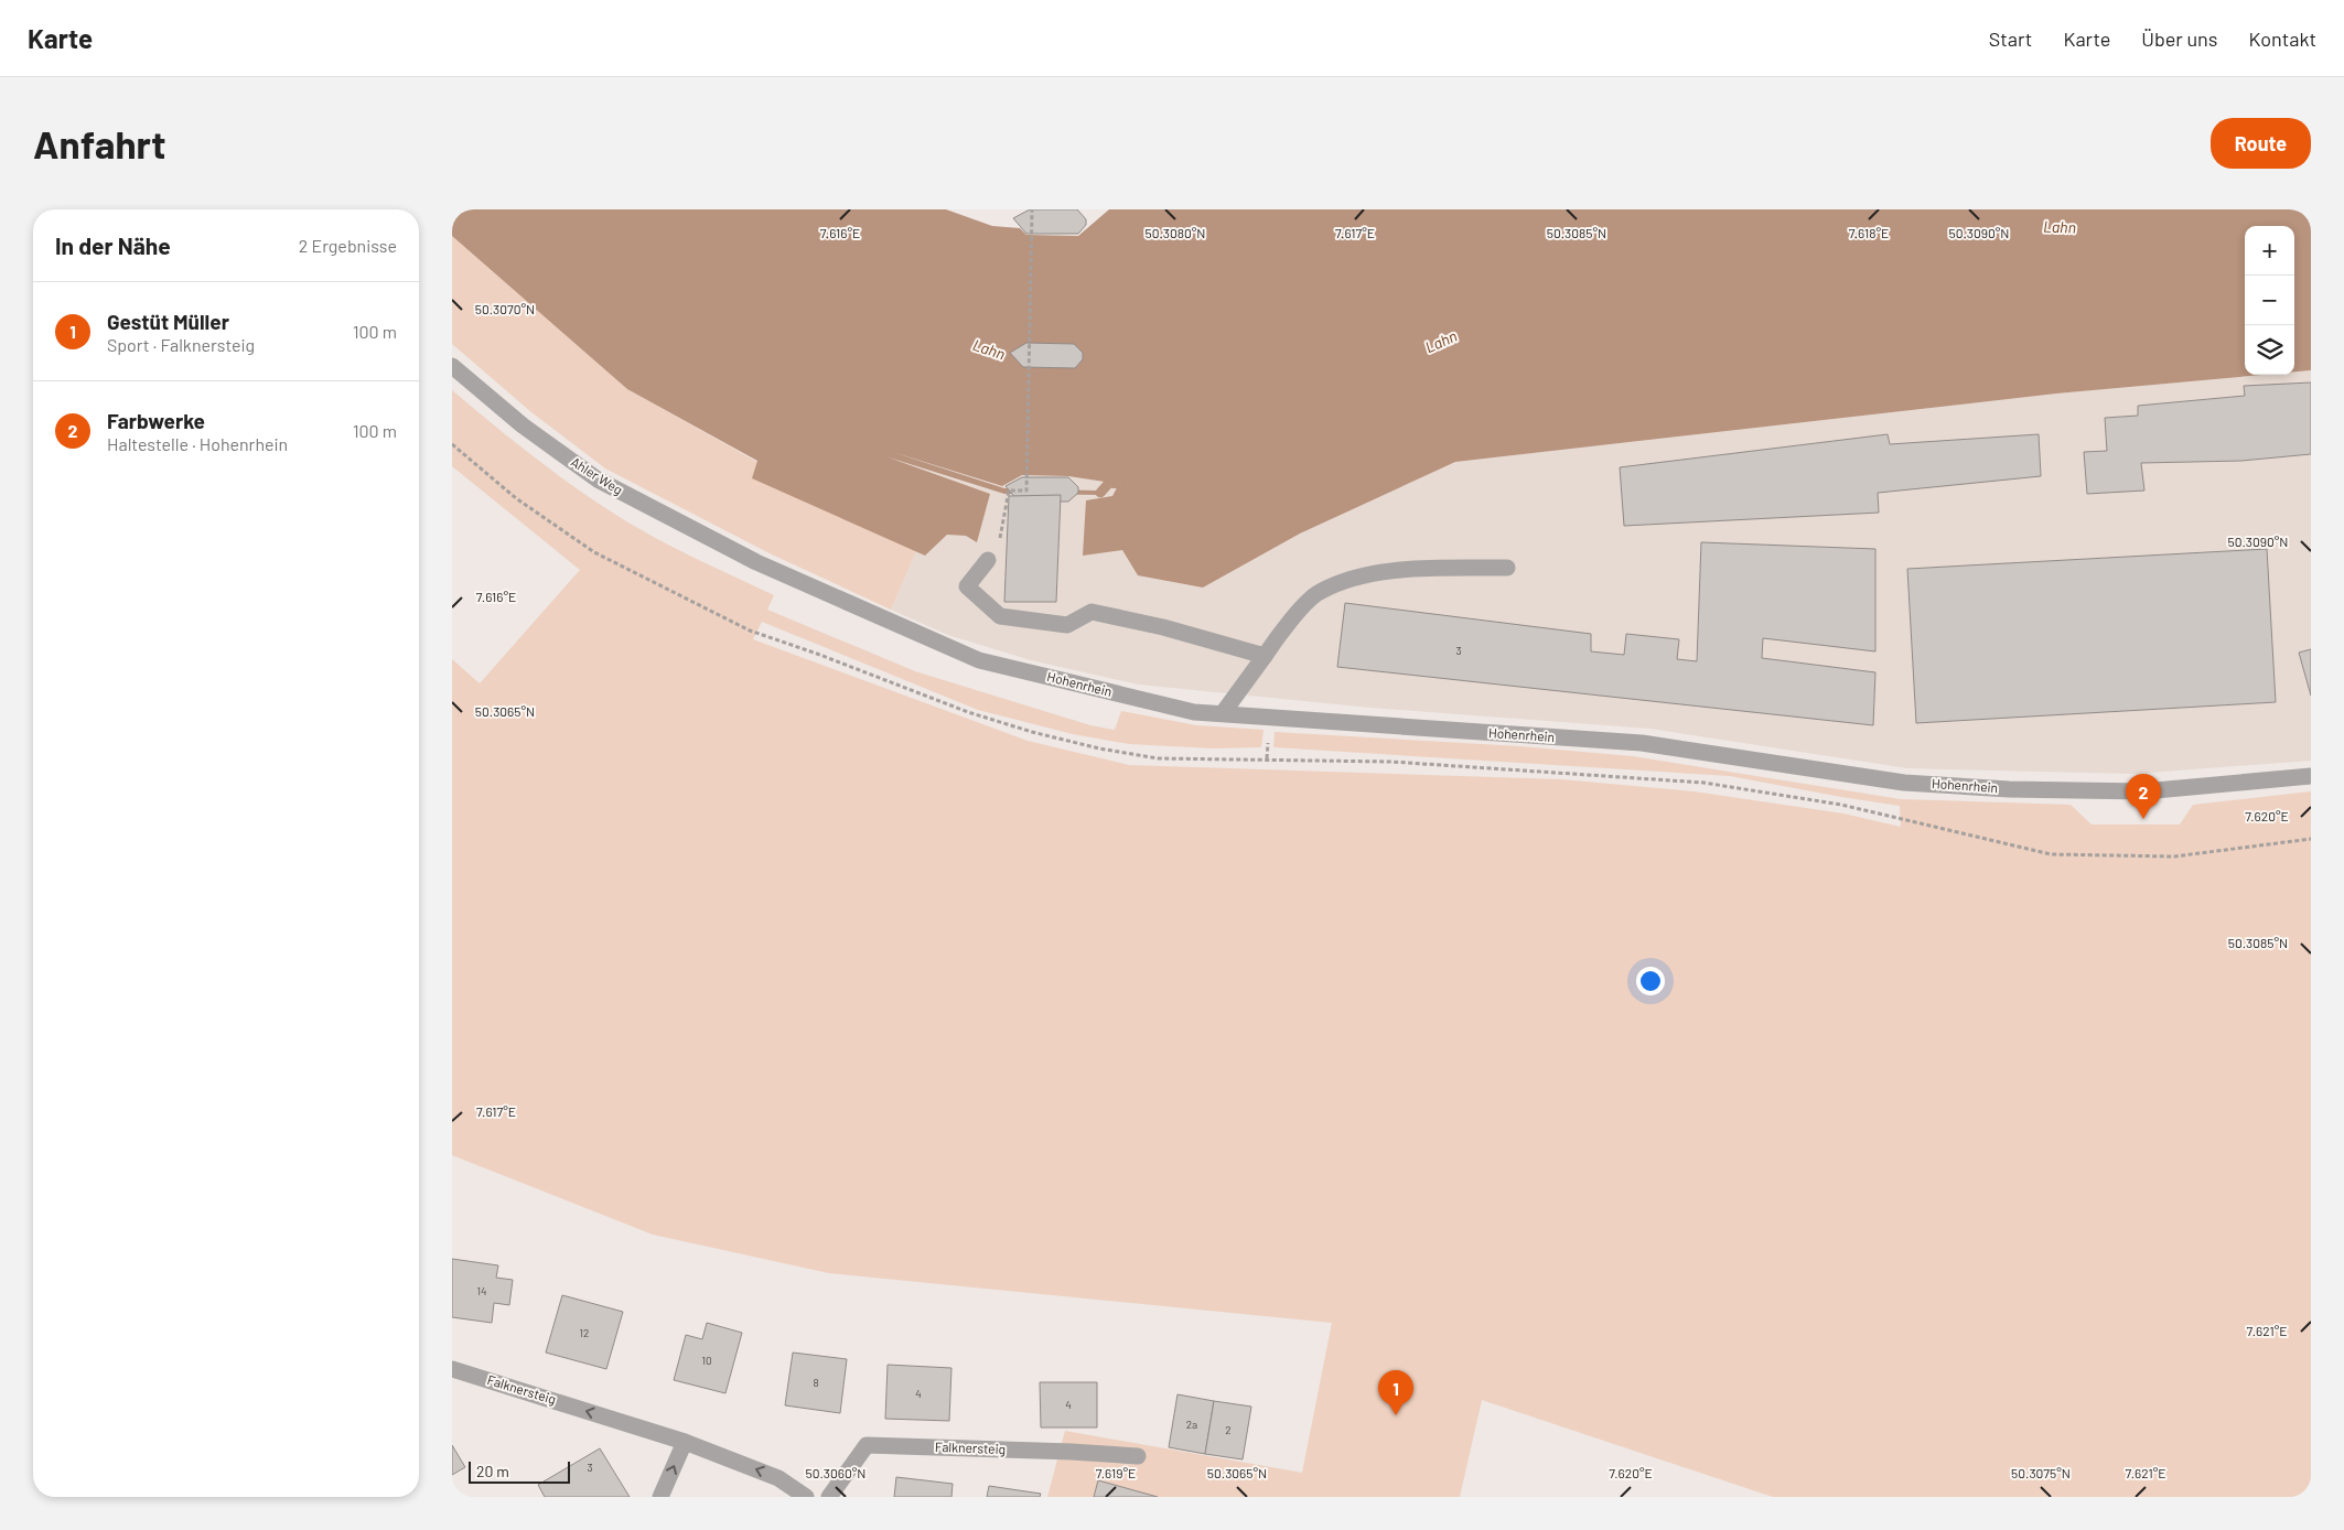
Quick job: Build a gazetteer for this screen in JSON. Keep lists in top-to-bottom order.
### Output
{
  "streets": {
    "street": ["Ahler Weg", "Hohenrhein", "Falknersteig"]
  },
  "crossings": [
    ["Ahler Weg", "Hohenrhein"]
  ],
  "one_way": ["Falknersteig"],
  "water": ["Lahn"],
  "house_numbers": [
    "3",
    "14",
    "12",
    "10",
    "8",
    "4",
    "4",
    "2a",
    "2",
    "3"
  ],
  "scale_bar": "20 m",
  "page": {
    "header": "Karte",
    "nav": [
      "Start",
      "Karte",
      "Über uns",
      "Kontakt"
    ],
    "buttons": "Route",
    "title": "Anfahrt",
    "heading": ["In der Nähe", "2 Ergebnisse"],
    "map_buttons": ["+", "−"],
    "list": [
      {
        "mark": "1",
        "name": "Gestüt Müller",
        "note": "Sport · Falknersteig",
        "value": "100 m"
      },
      {
        "mark": "2",
        "name": "Farbwerke",
        "note": "Haltestelle · Hohenrhein",
        "value": "100 m"
      }
    ],
    "pins": ["2", "1"],
    "scale": "20 m"
  },
  "coordinates": [
    "7.616°E",
    "50.3080°N",
    "7.617°E",
    "50.3085°N",
    "7.618°E",
    "50.3090°N",
    "50.3070°N",
    "50.3065°N",
    "7.620°E",
    "7.621°E",
    "50.3060°N",
    "7.619°E",
    "50.3075°N"
  ]
}
